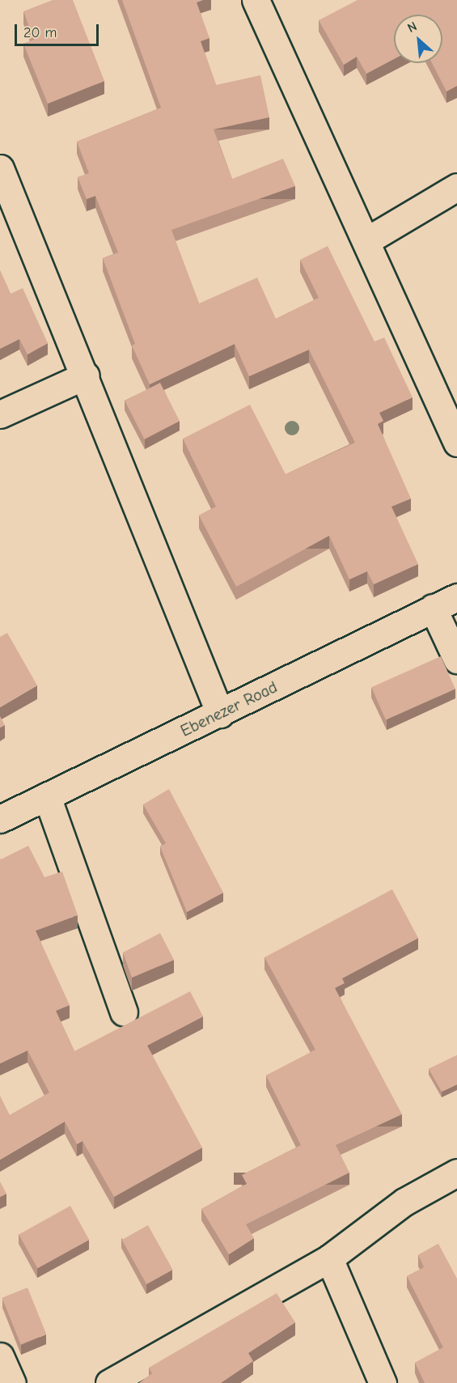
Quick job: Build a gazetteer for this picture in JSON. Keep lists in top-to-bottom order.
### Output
{
  "streets": {
    "street": ["Ebenezer Road"]
  },
  "scale_bar": "20 m",
  "north": "top left"
}
